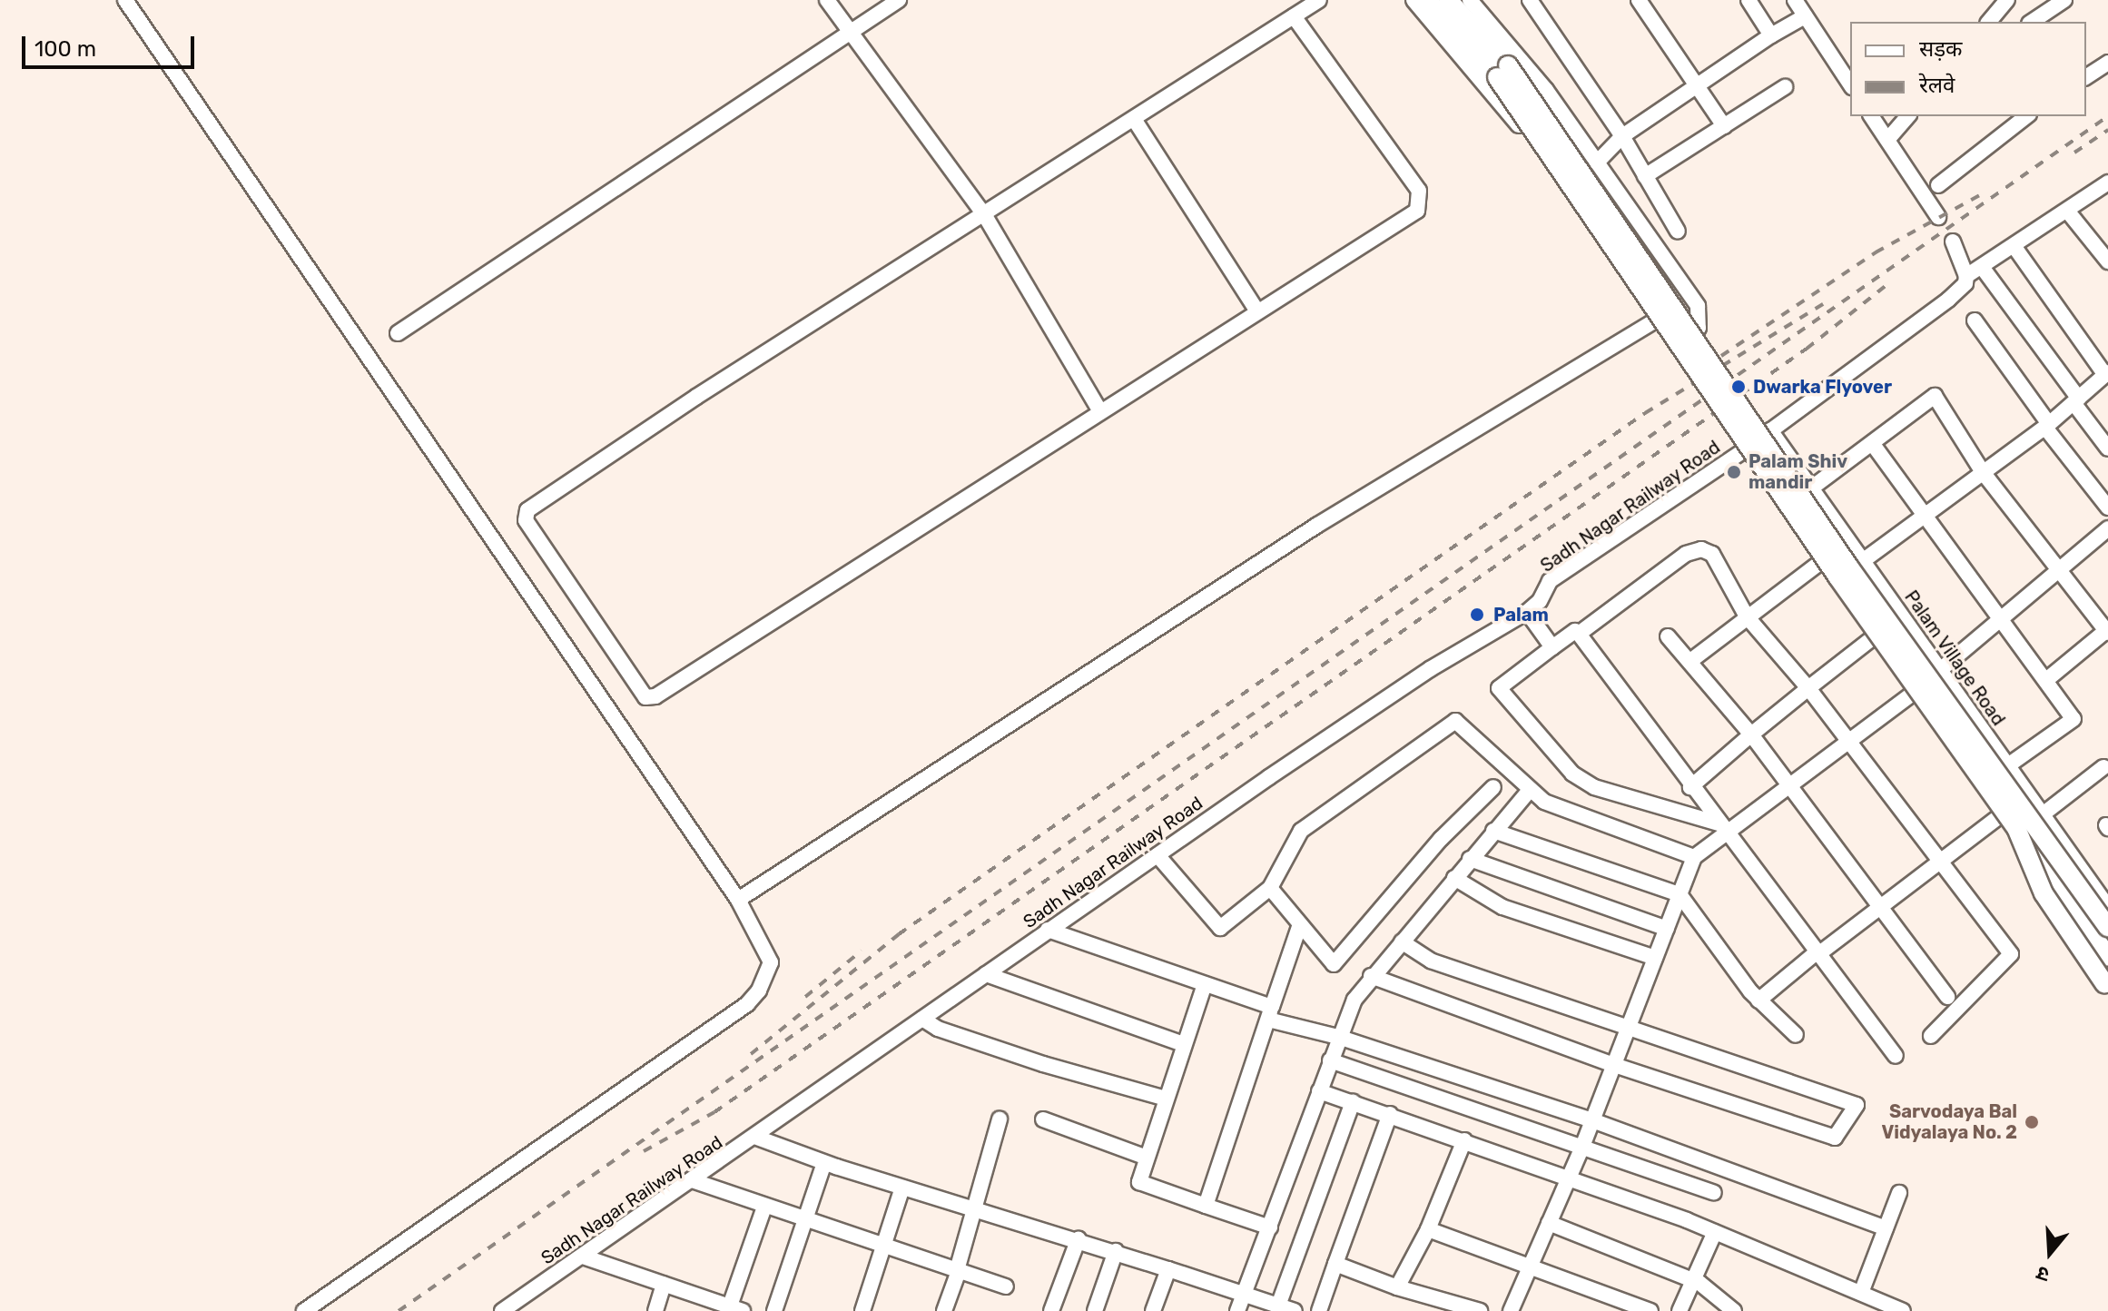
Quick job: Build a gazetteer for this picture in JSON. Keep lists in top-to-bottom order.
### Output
{
  "streets": {
    "street": ["Sadh Nagar Railway Road", "Palam Village Road"]
  },
  "crossings": [
    ["Sadh Nagar Railway Road", "Palam Village Road"]
  ],
  "places": [
    "Dwarka Flyover",
    "Palam Shiv mandir",
    "Palam",
    "Sarvodaya Bal Vidyalaya No. 2"
  ],
  "legend": ["सड़क", "रेलवे"],
  "scale_bar": "100 m",
  "north": "bottom"
}
